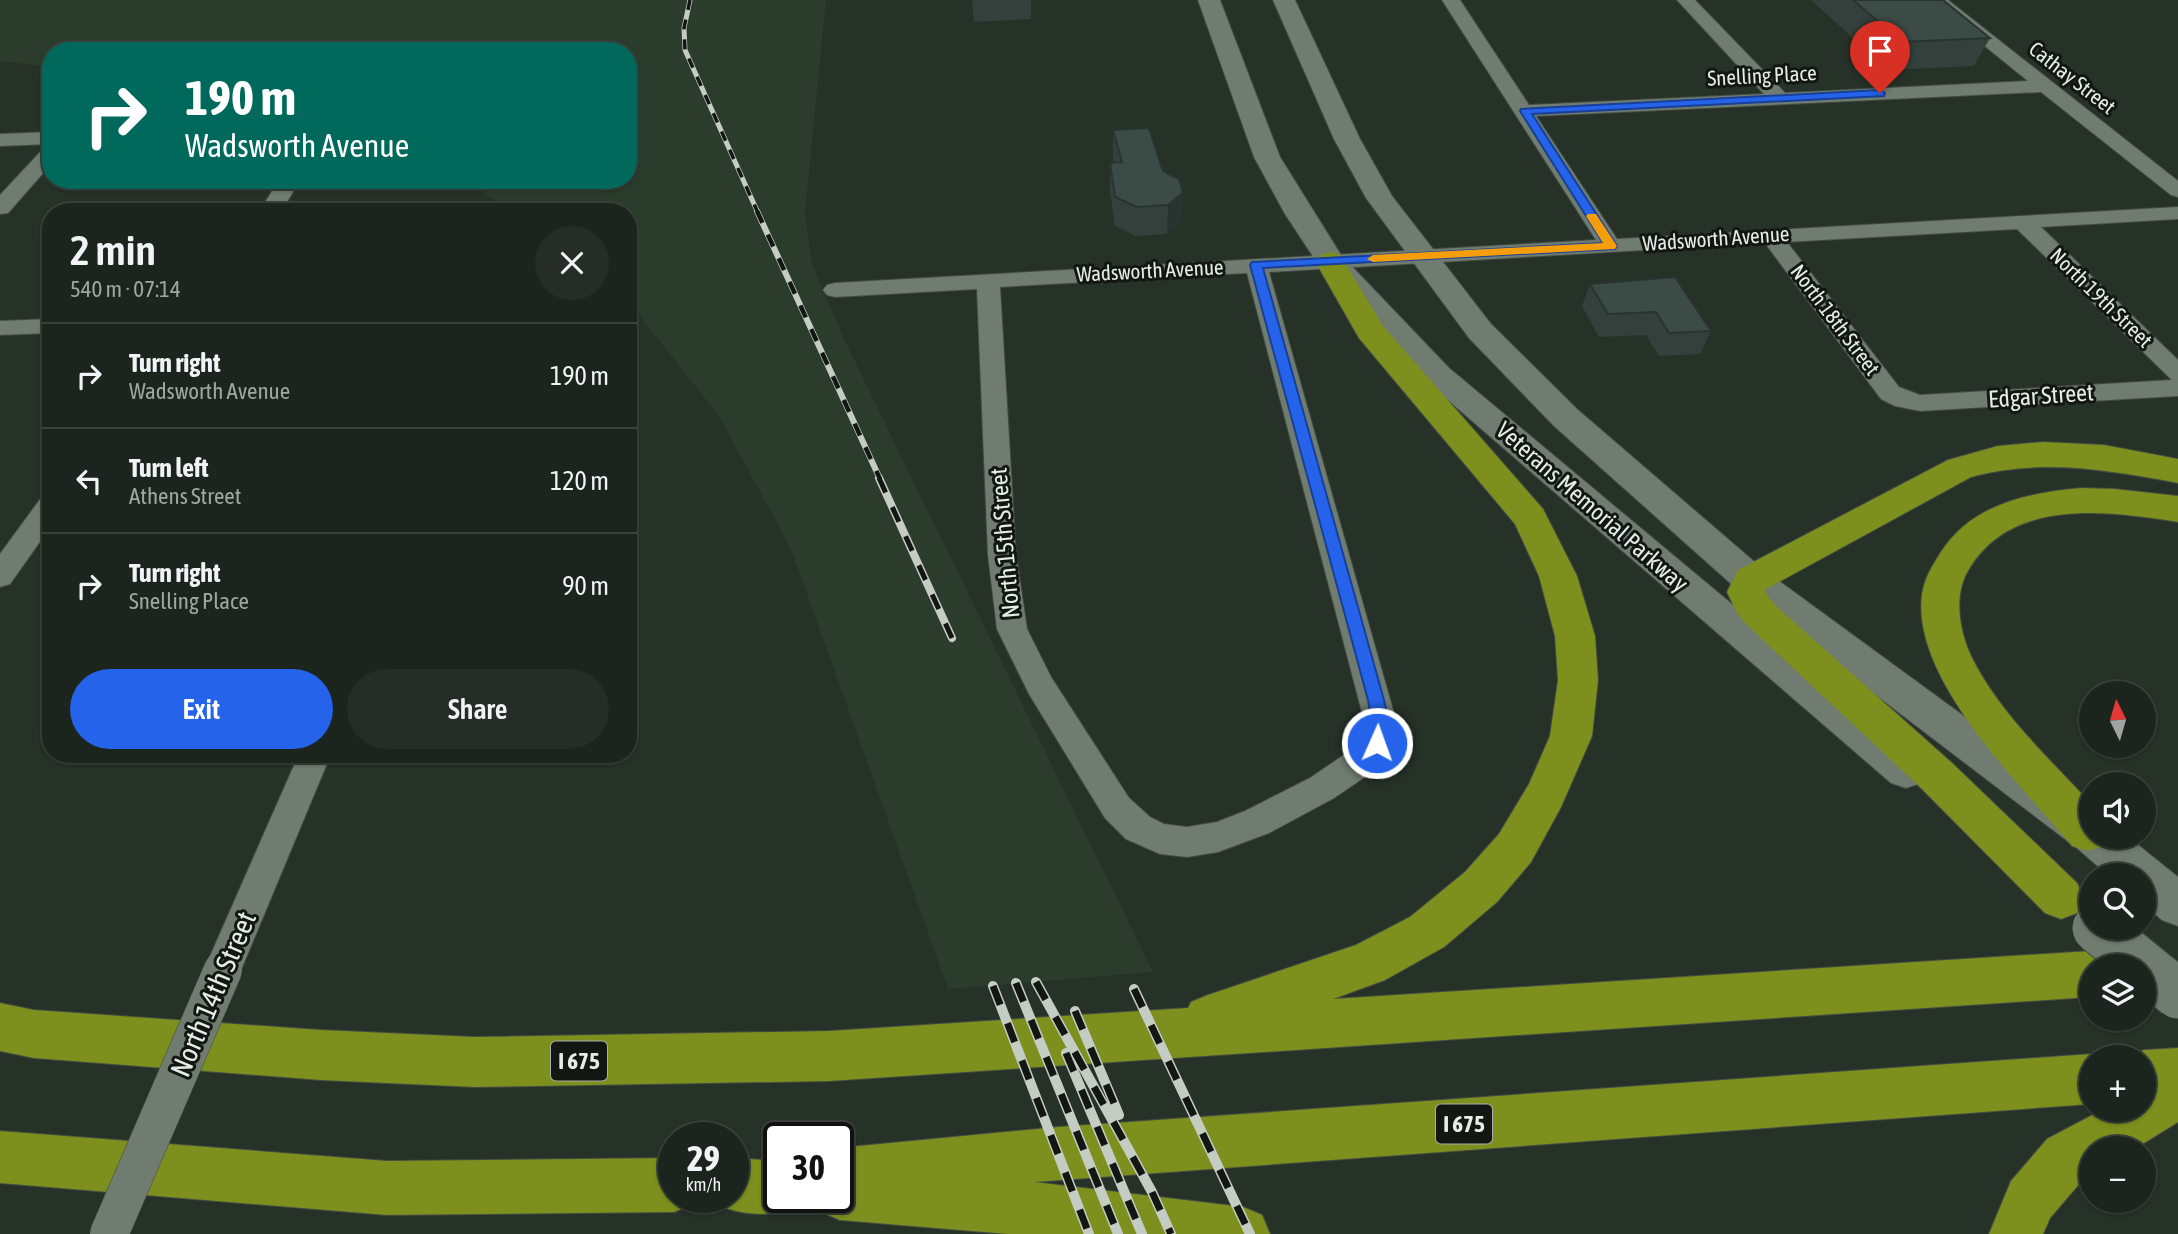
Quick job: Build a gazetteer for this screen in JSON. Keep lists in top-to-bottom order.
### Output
{
  "streets": {
    "highway": ["I 675"],
    "street": [
      "Snelling Place",
      "Cathay Street",
      "Wadsworth Avenue",
      "North 19th Street",
      "North 18th Street",
      "Edgar Street",
      "Veterans Memorial Parkway",
      "North 15th Street",
      "North 14th Street"
    ]
  },
  "crossings": [
    ["Snelling Place", "Cathay Street"],
    ["Wadsworth Avenue", "North 19th Street"],
    ["Wadsworth Avenue", "North 18th Street"],
    ["Wadsworth Avenue", "Veterans Memorial Parkway"],
    ["Wadsworth Avenue", "North 15th Street"],
    ["North 18th Street", "Edgar Street"]
  ],
  "north": "top",
  "page": {
    "turn": ["190 m", "Wadsworth Avenue"],
    "heading": ["2 min", "540 m · 07:14"],
    "list": [
      {
        "name": "Turn right",
        "note": "Wadsworth Avenue",
        "value": "190 m"
      },
      {
        "name": "Turn left",
        "note": "Athens Street",
        "value": "120 m"
      },
      {
        "name": "Turn right",
        "note": "Snelling Place",
        "value": "90 m"
      }
    ],
    "buttons": ["Exit", "Share"],
    "map_buttons": ["+", "−"],
    "speed": "29 km/h",
    "limit": "30"
  }
}
